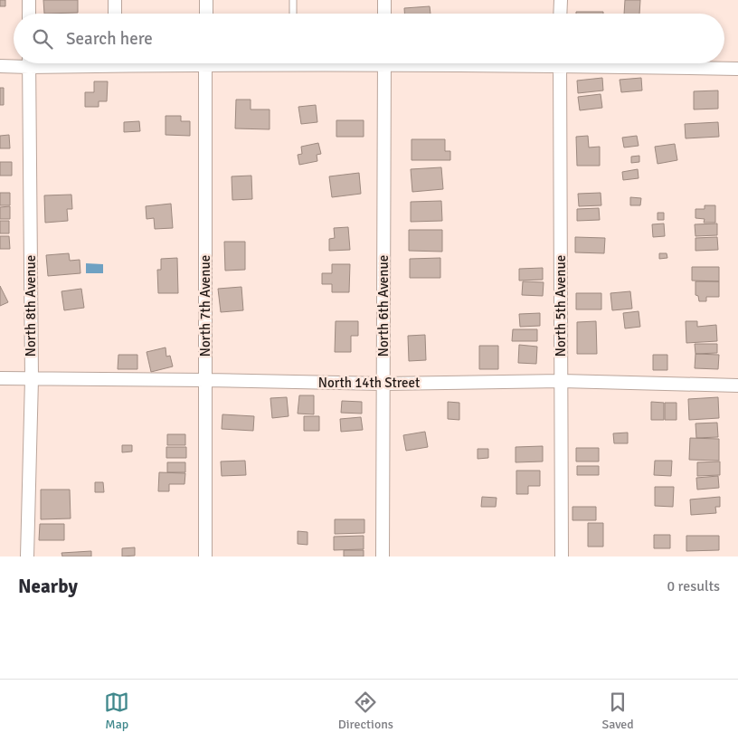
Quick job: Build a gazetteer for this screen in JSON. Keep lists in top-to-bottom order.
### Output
{
  "streets": {
    "street": [
      "North 8th Avenue",
      "North 7th Avenue",
      "North 6th Avenue",
      "North 5th Avenue",
      "North 14th Street"
    ]
  },
  "crossings": [
    ["North 8th Avenue", "North 14th Street"],
    ["North 7th Avenue", "North 14th Street"],
    ["North 6th Avenue", "North 14th Street"],
    ["North 5th Avenue", "North 14th Street"]
  ],
  "page": {
    "search": "Search here",
    "heading": ["Nearby", "0 results"],
    "nav": ["Map", "Directions", "Saved"]
  }
}
